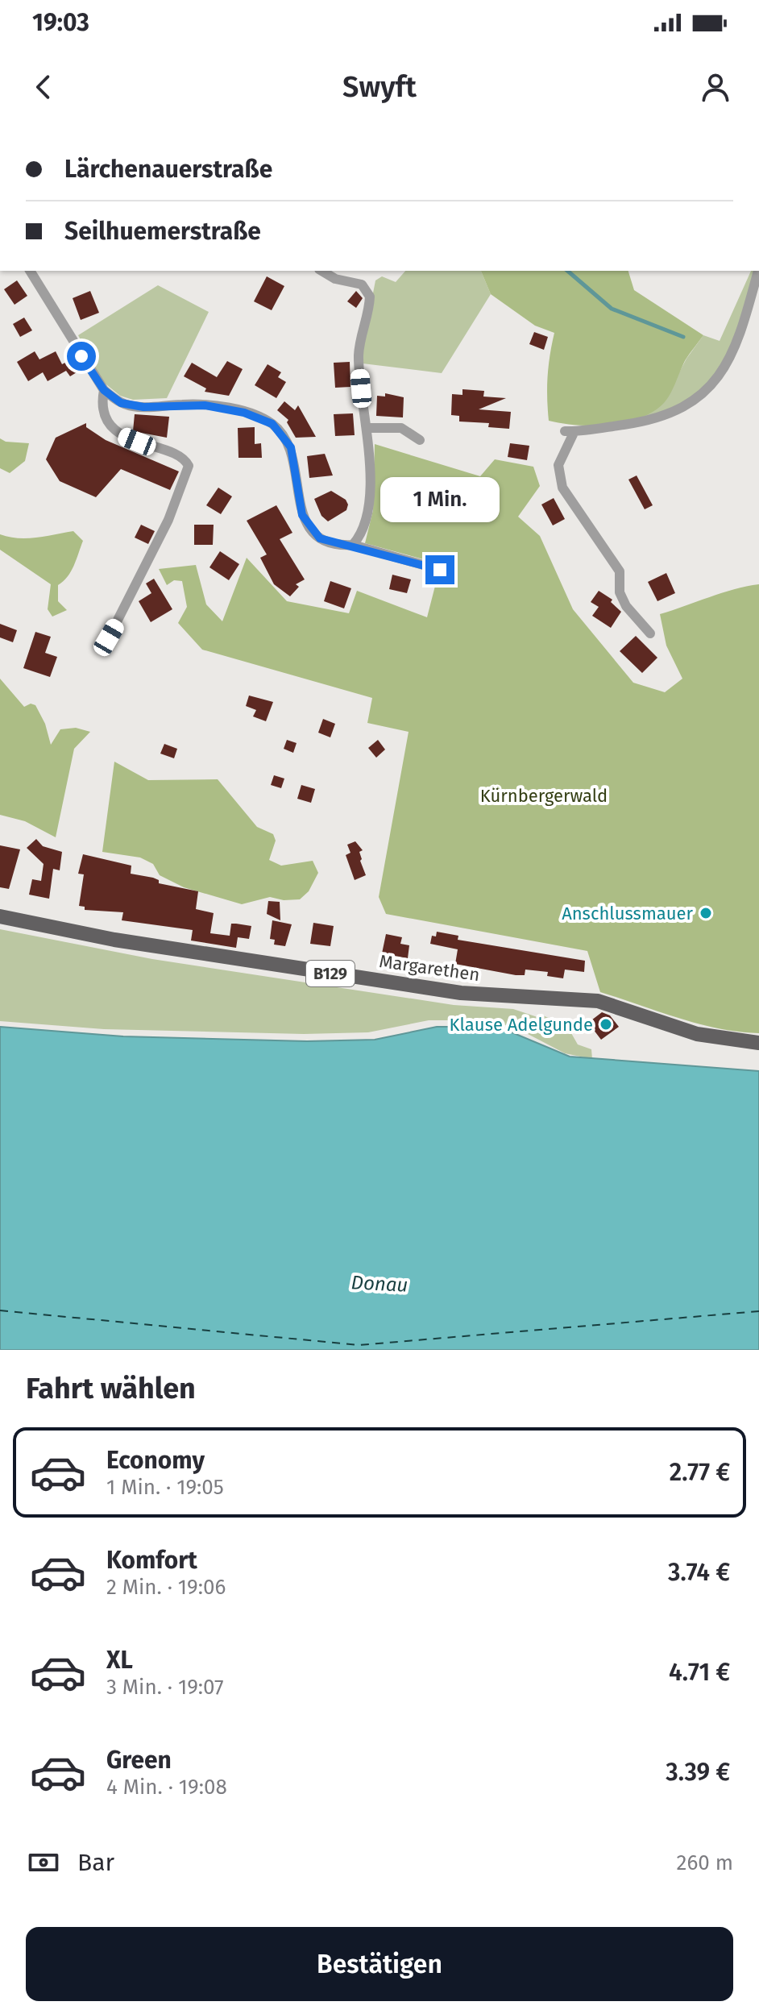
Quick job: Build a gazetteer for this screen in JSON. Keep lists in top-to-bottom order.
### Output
{
  "streets": {
    "main road": ["Margarethen", "B129"]
  },
  "water": ["Donau"],
  "parks": ["Kürnbergerwald"],
  "places": ["Anschlussmauer", "Klause Adelgunde"],
  "page": {
    "status": "19:03",
    "header": "Swyft",
    "banner": ["Lärchenauerstraße", "Seilhuemerstraße"],
    "bubble": "1 Min.",
    "heading": "Fahrt wählen",
    "list": [
      {
        "name": "Economy",
        "note": "1 Min. · 19:05",
        "value": "2.77 €"
      },
      {
        "name": "Komfort",
        "note": "2 Min. · 19:06",
        "value": "3.74 €"
      },
      {
        "name": "XL",
        "note": "3 Min. · 19:07",
        "value": "4.71 €"
      },
      {
        "name": "Green",
        "note": "4 Min. · 19:08",
        "value": "3.39 €"
      }
    ],
    "pay": ["Bar", "260 m"],
    "buttons": "Bestätigen"
  }
}
